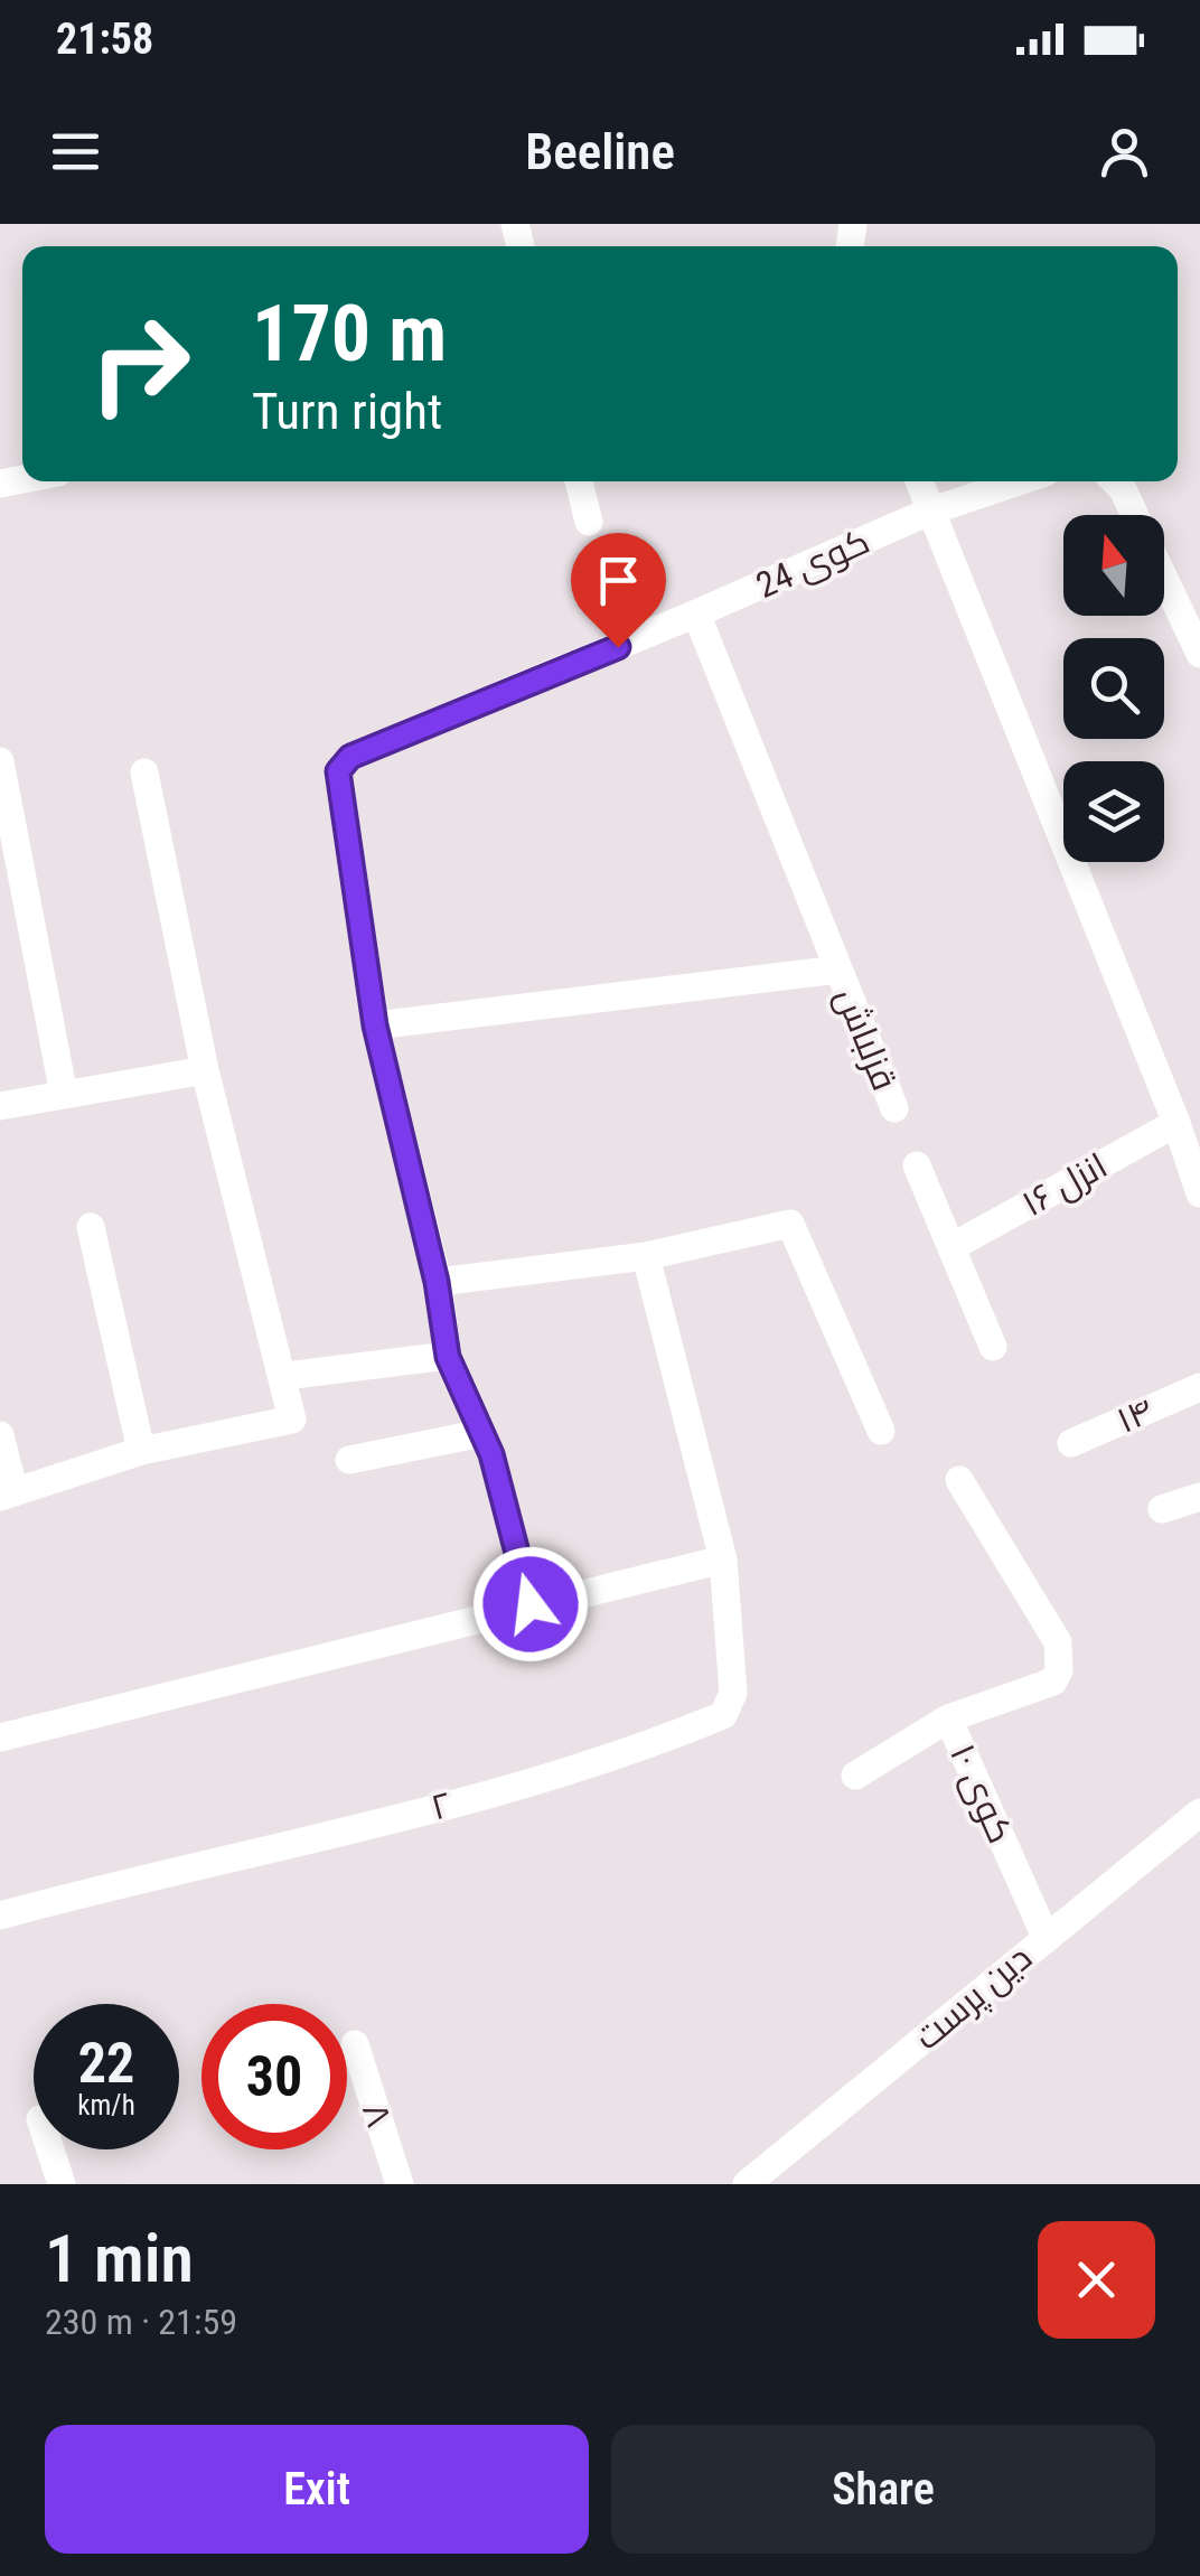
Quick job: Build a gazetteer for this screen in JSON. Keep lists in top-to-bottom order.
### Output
{
  "streets": {
    "street": [
      "کوی 24",
      "قزلباش",
      "۱۶ انزل",
      "۱۴",
      "کوی ۱۰",
      "۲",
      "دین پرست",
      "۸"
    ]
  },
  "crossings": [
    ["کوی 24", "قزلباش"],
    ["کوی ۱۰", "دین پرست"]
  ],
  "north": "top",
  "page": {
    "status": "21:58",
    "header": "Beeline",
    "turn": ["170 m", "Turn right"],
    "speed": "22 km/h",
    "limit": "30",
    "heading": ["1 min", "230 m · 21:59"],
    "buttons": ["Exit", "Share"]
  }
}
